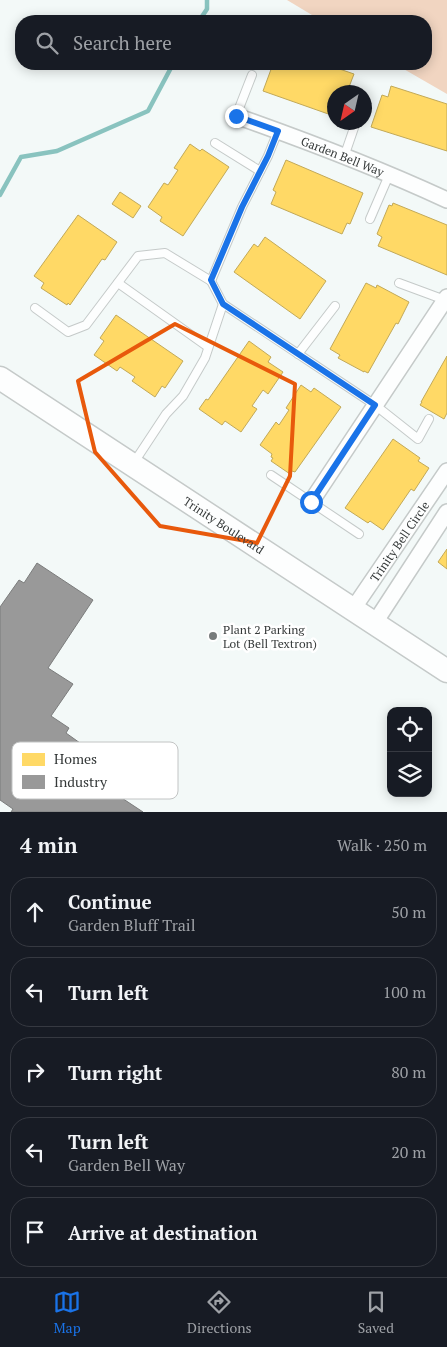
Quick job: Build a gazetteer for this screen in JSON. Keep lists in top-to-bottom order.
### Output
{
  "streets": {
    "main road": ["Trinity Boulevard"],
    "street": ["Garden Bell Way", "Trinity Bell Circle"]
  },
  "crossings": [
    ["Trinity Boulevard", "Trinity Bell Circle"]
  ],
  "places": ["Plant 2 Parking Lot (Bell Textron)"],
  "legend": ["Homes", "Industry"],
  "north": "bottom left",
  "page": {
    "search": "Search here",
    "heading": ["4 min", "Walk · 250 m"],
    "list": [
      ["Continue", "Garden Bluff Trail", "50 m"],
      ["Turn left", "100 m"],
      ["Turn right", "80 m"],
      ["Turn left", "Garden Bell Way", "20 m"],
      "Arrive at destination"
    ],
    "nav": ["Map", "Directions", "Saved"]
  }
}
